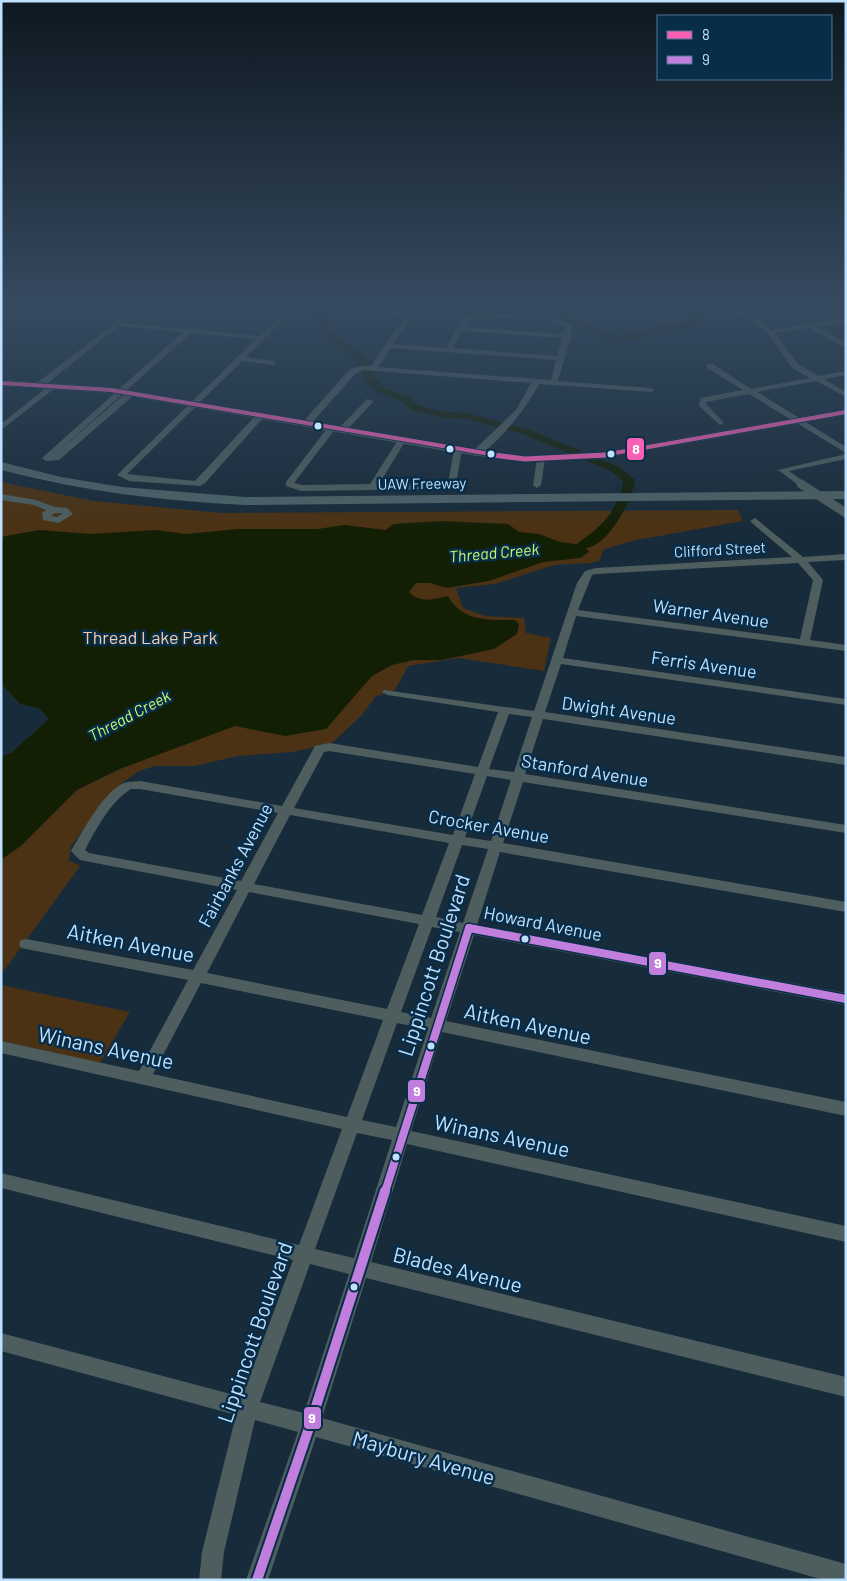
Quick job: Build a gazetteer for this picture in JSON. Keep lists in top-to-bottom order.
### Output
{
  "streets": {
    "highway": ["UAW Freeway"],
    "street": [
      "Clifford Street",
      "Warner Avenue",
      "Ferris Avenue",
      "Dwight Avenue",
      "Stanford Avenue",
      "Crocker Avenue",
      "Fairbanks Avenue",
      "Howard Avenue",
      "Aitken Avenue",
      "Lippincott Boulevard",
      "Winans Avenue",
      "Blades Avenue",
      "Maybury Avenue"
    ]
  },
  "crossings": [
    ["Clifford Street", "Lippincott Boulevard"],
    ["Warner Avenue", "Lippincott Boulevard"],
    ["Ferris Avenue", "Lippincott Boulevard"],
    ["Dwight Avenue", "Lippincott Boulevard"],
    ["Stanford Avenue", "Fairbanks Avenue"],
    ["Stanford Avenue", "Lippincott Boulevard"],
    ["Crocker Avenue", "Fairbanks Avenue"],
    ["Crocker Avenue", "Howard Avenue"],
    ["Crocker Avenue", "Lippincott Boulevard"],
    ["Fairbanks Avenue", "Howard Avenue"],
    ["Fairbanks Avenue", "Aitken Avenue"],
    ["Fairbanks Avenue", "Winans Avenue"],
    ["Howard Avenue", "Lippincott Boulevard"],
    ["Aitken Avenue", "Lippincott Boulevard"],
    ["Lippincott Boulevard", "Winans Avenue"],
    ["Lippincott Boulevard", "Blades Avenue"],
    ["Lippincott Boulevard", "Maybury Avenue"]
  ],
  "water": ["Thread Creek"],
  "parks": ["Thread Lake Park"],
  "lines": ["transit line 8", "transit line 9"],
  "legend": ["8", "9"]
}
